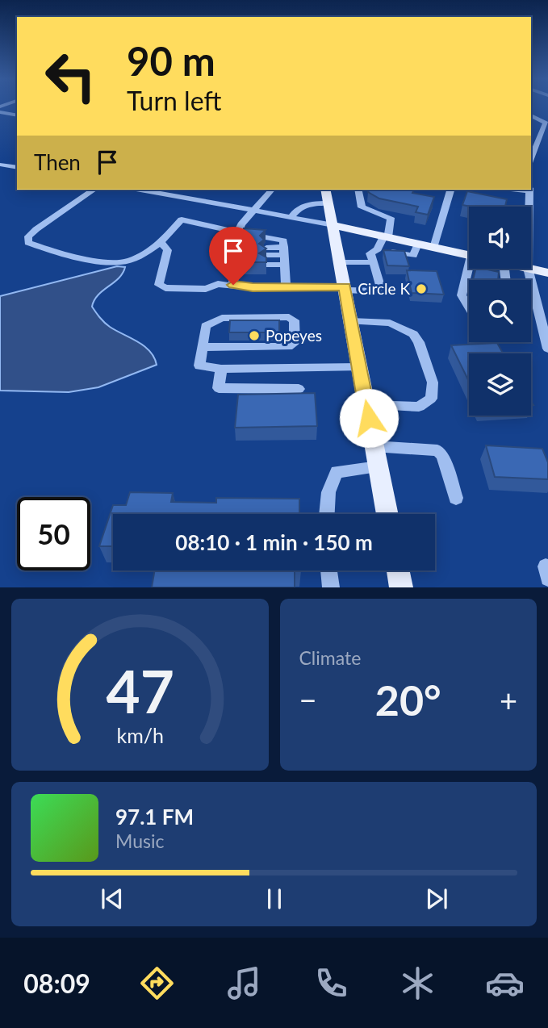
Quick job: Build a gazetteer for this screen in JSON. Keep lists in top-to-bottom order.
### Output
{
  "places": ["Circle K", "Popeyes"],
  "page": {
    "turn": ["90 m", "Turn left"],
    "then": "Then",
    "limit": "50",
    "trip": "08:10 · 1 min · 150 m",
    "tile": "Climate",
    "heat": ["−", "20°", "+"],
    "song": ["97.1 FM", "Music"],
    "tabs": "08:09",
    "gauge": ["47", "km/h"]
  }
}
